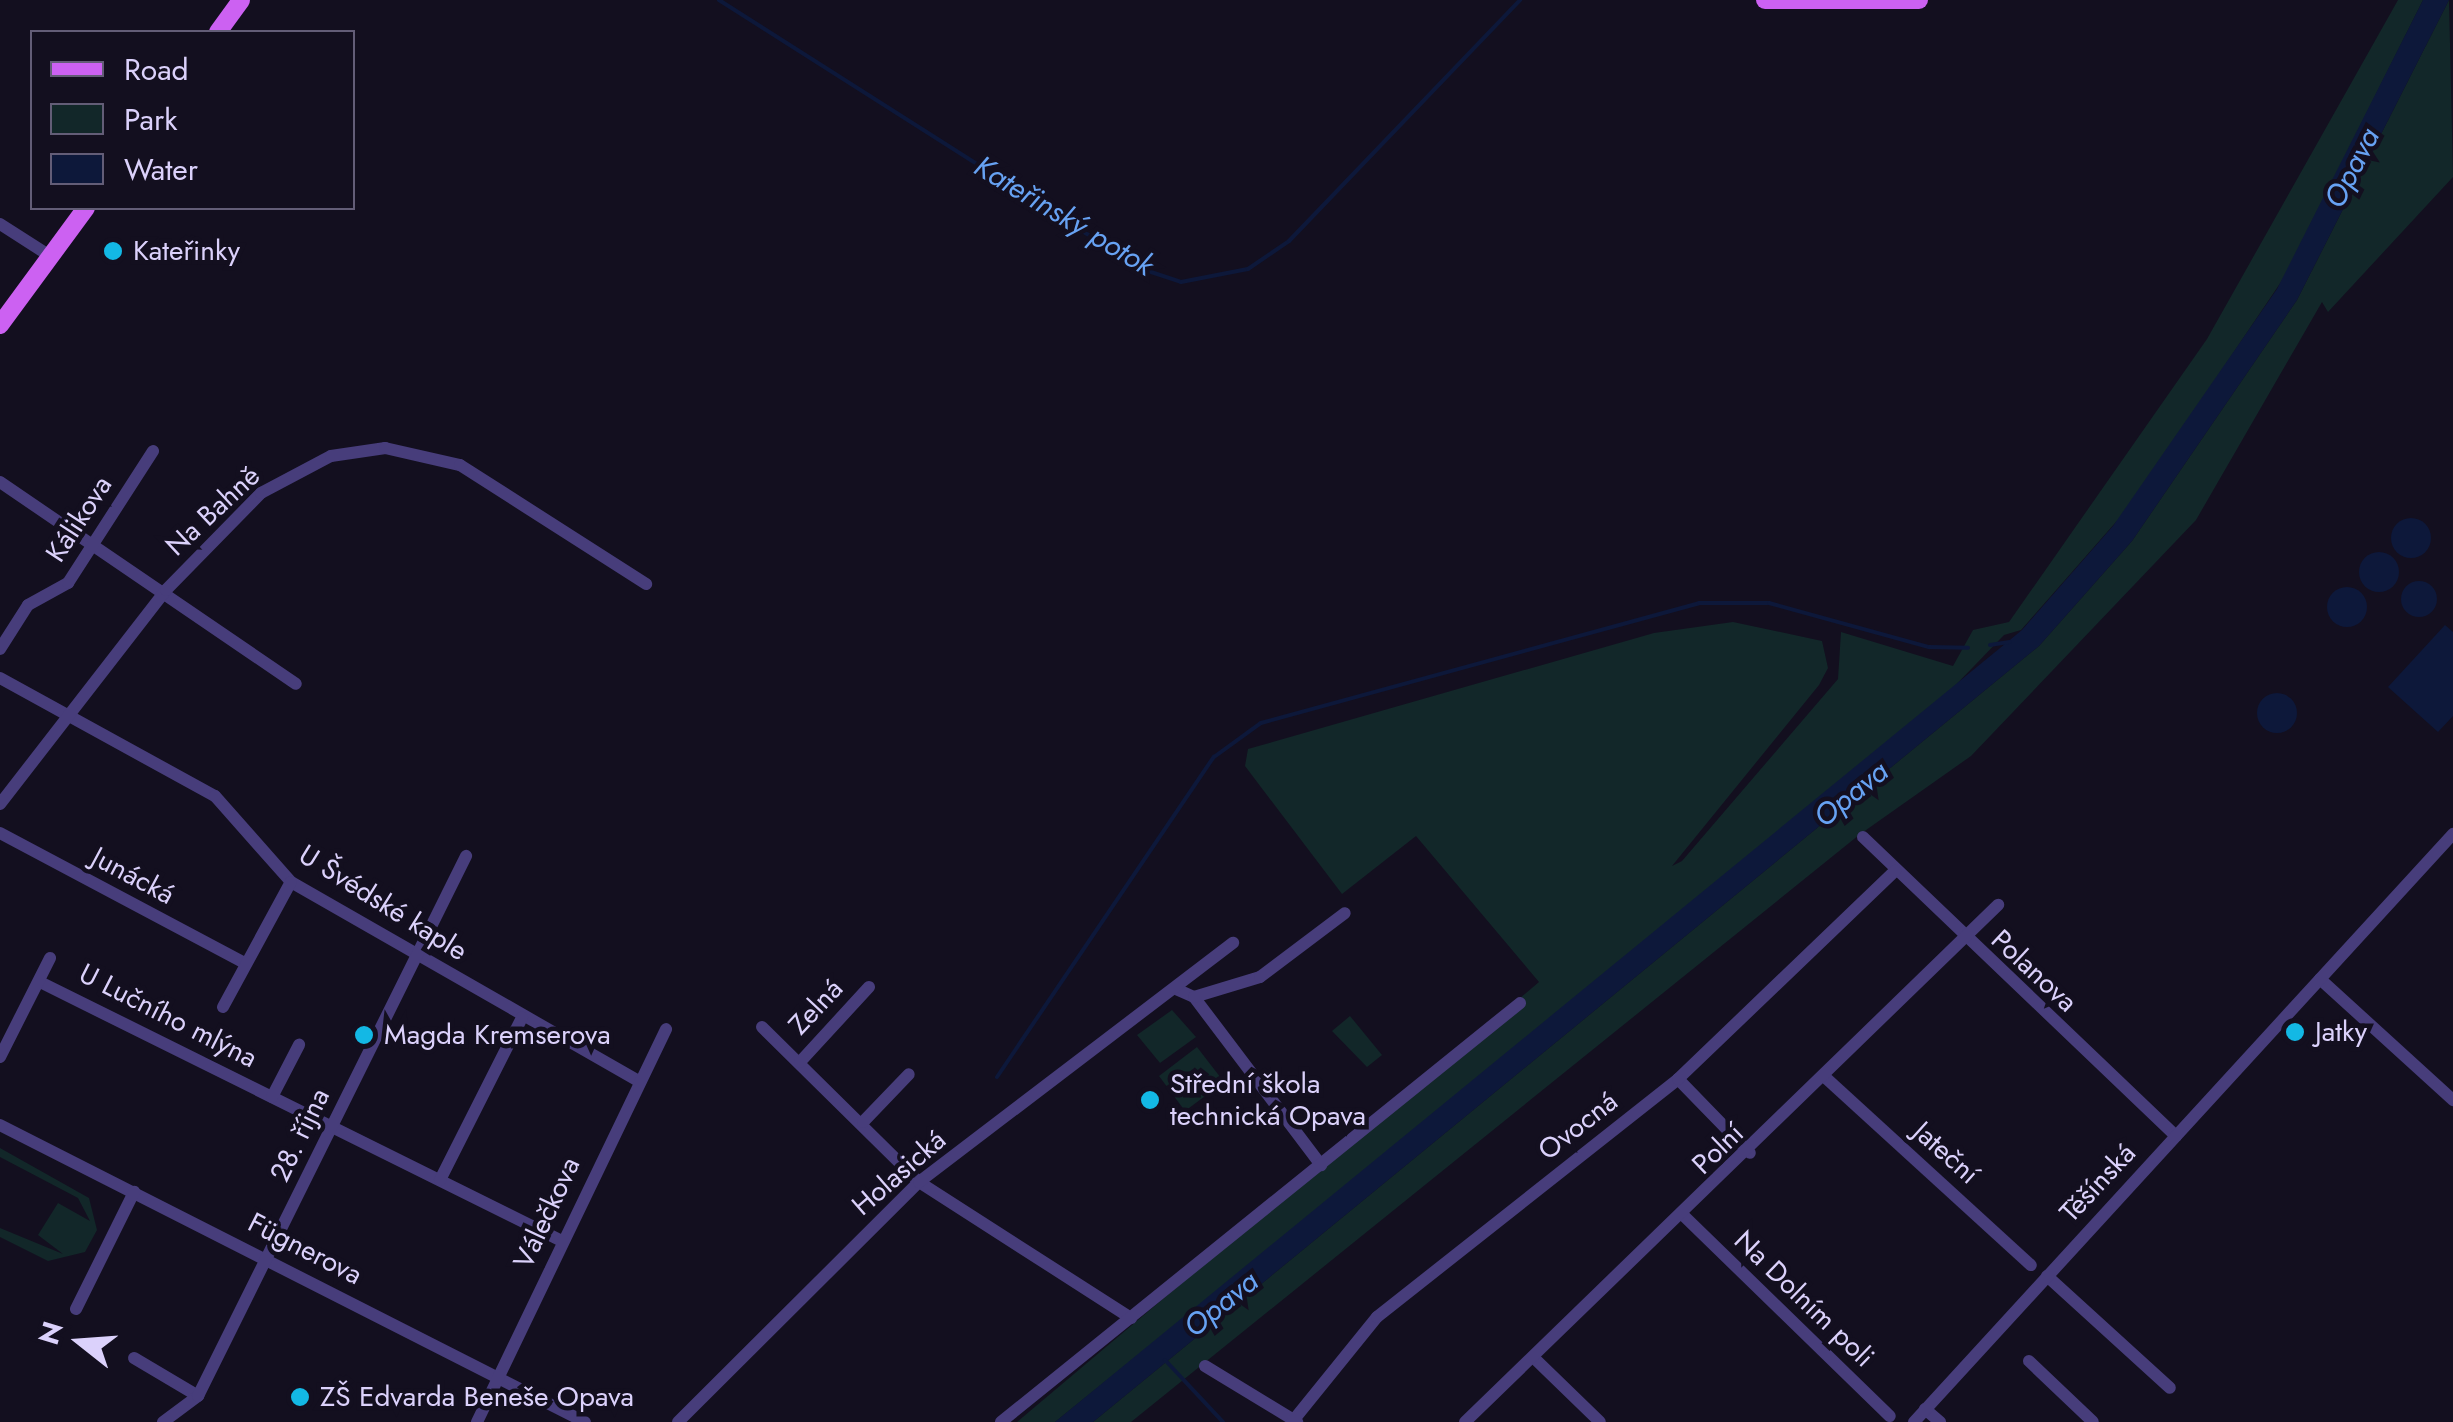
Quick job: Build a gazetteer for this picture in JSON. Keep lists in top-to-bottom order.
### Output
{
  "streets": {
    "street": [
      "Na Bahně",
      "Kálikova",
      "Junácká",
      "U Švédské kaple",
      "Polanova",
      "Zelná",
      "U Lučního mlýna",
      "Ovocná",
      "28. října",
      "Polní",
      "Jateční",
      "Holasická",
      "Těšínská",
      "Válečkova",
      "Fügnerova",
      "Na Dolním poli"
    ]
  },
  "crossings": [
    ["Na Bahně", "U Švédské kaple"],
    ["U Švédské kaple", "28. října"],
    ["U Švédské kaple", "Válečkova"],
    ["Polanova", "Ovocná"],
    ["Polanova", "Polní"],
    ["Polanova", "Těšínská"],
    ["Zelná", "Holasická"],
    ["U Lučního mlýna", "28. října"],
    ["U Lučního mlýna", "Válečkova"],
    ["28. října", "Fügnerova"],
    ["Polní", "Jateční"],
    ["Polní", "Na Dolním poli"],
    ["Válečkova", "Fügnerova"]
  ],
  "water": ["Opava", "Kateřinský potok"],
  "places": [
    "Kateřinky",
    "Jatky",
    "Magda Kremserova",
    "Střední škola technická Opava",
    "ZŠ Edvarda Beneše Opava"
  ],
  "legend": ["Road", "Park", "Water"],
  "north": "left"
}
